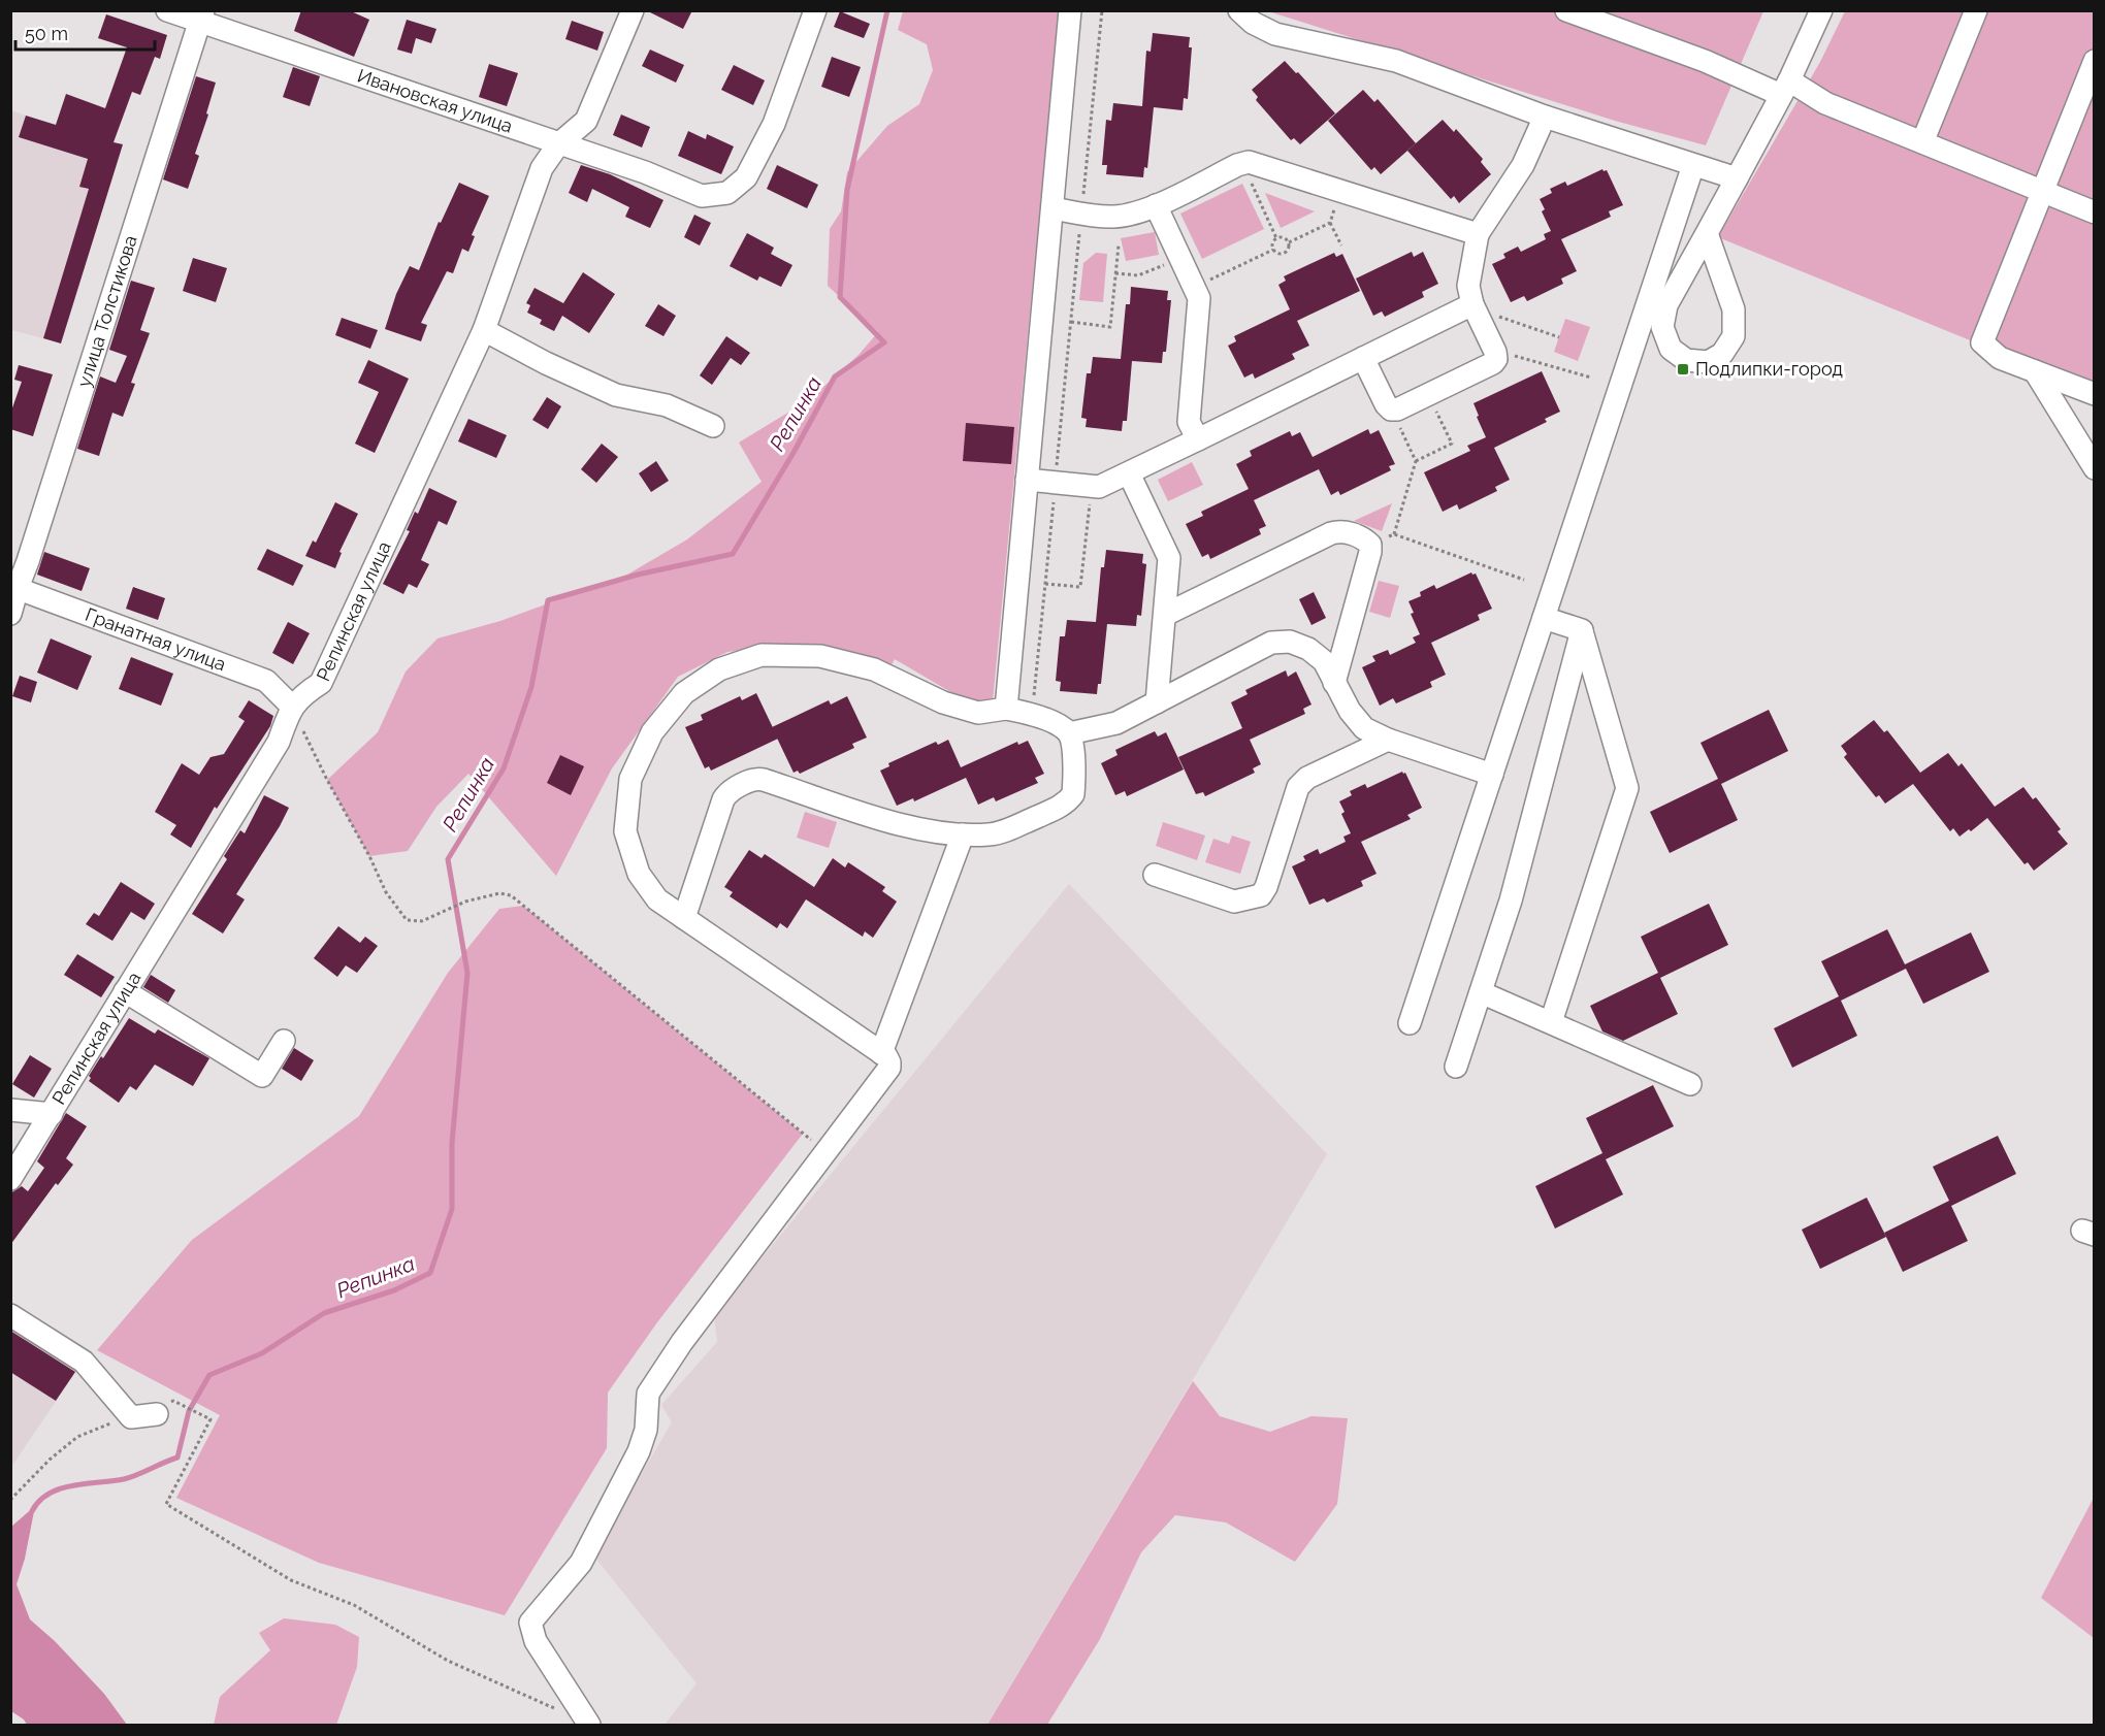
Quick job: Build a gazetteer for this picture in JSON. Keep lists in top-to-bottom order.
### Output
{
  "streets": {
    "street": [
      "Ивановская улица",
      "улица Толстикова",
      "Репинская улица",
      "Гранатная улица"
    ]
  },
  "crossings": [
    ["Ивановская улица", "улица Толстикова"],
    ["Ивановская улица", "Репинская улица"],
    ["улица Толстикова", "Гранатная улица"],
    ["Репинская улица", "Гранатная улица"]
  ],
  "water": ["Репинка"],
  "places": {
    "transit": ["Подлипки-город"]
  },
  "scale_bar": "50 m"
}
